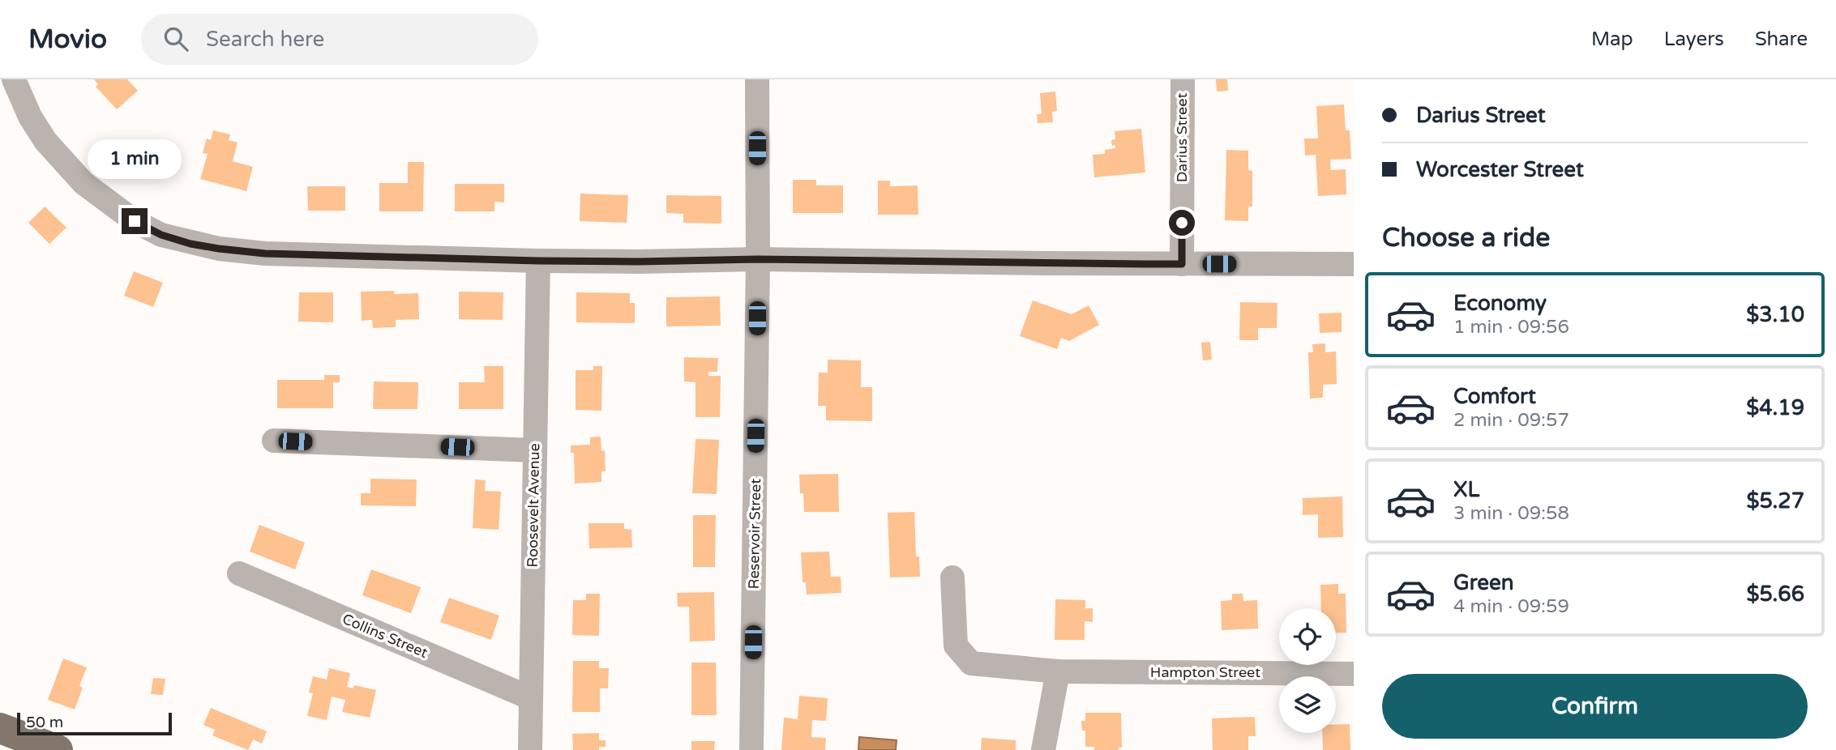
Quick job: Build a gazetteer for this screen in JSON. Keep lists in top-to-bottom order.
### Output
{
  "streets": {
    "street": [
      "Darius Street",
      "Roosevelt Avenue",
      "Reservoir Street",
      "Collins Street",
      "Hampton Street"
    ]
  },
  "crossings": [
    ["Roosevelt Avenue", "Collins Street"]
  ],
  "scale_bar": "50 m",
  "page": {
    "header": "Movio",
    "search": "Search here",
    "nav": ["Map", "Layers", "Share"],
    "banner": ["Darius Street", "Worcester Street"],
    "bubble": "1 min",
    "heading": "Choose a ride",
    "list": [
      {
        "name": "Economy",
        "note": "1 min · 09:56",
        "value": "$3.10"
      },
      {
        "name": "Comfort",
        "note": "2 min · 09:57",
        "value": "$4.19"
      },
      {
        "name": "XL",
        "note": "3 min · 09:58",
        "value": "$5.27"
      },
      {
        "name": "Green",
        "note": "4 min · 09:59",
        "value": "$5.66"
      }
    ],
    "buttons": "Confirm",
    "scale": "50 m"
  }
}
